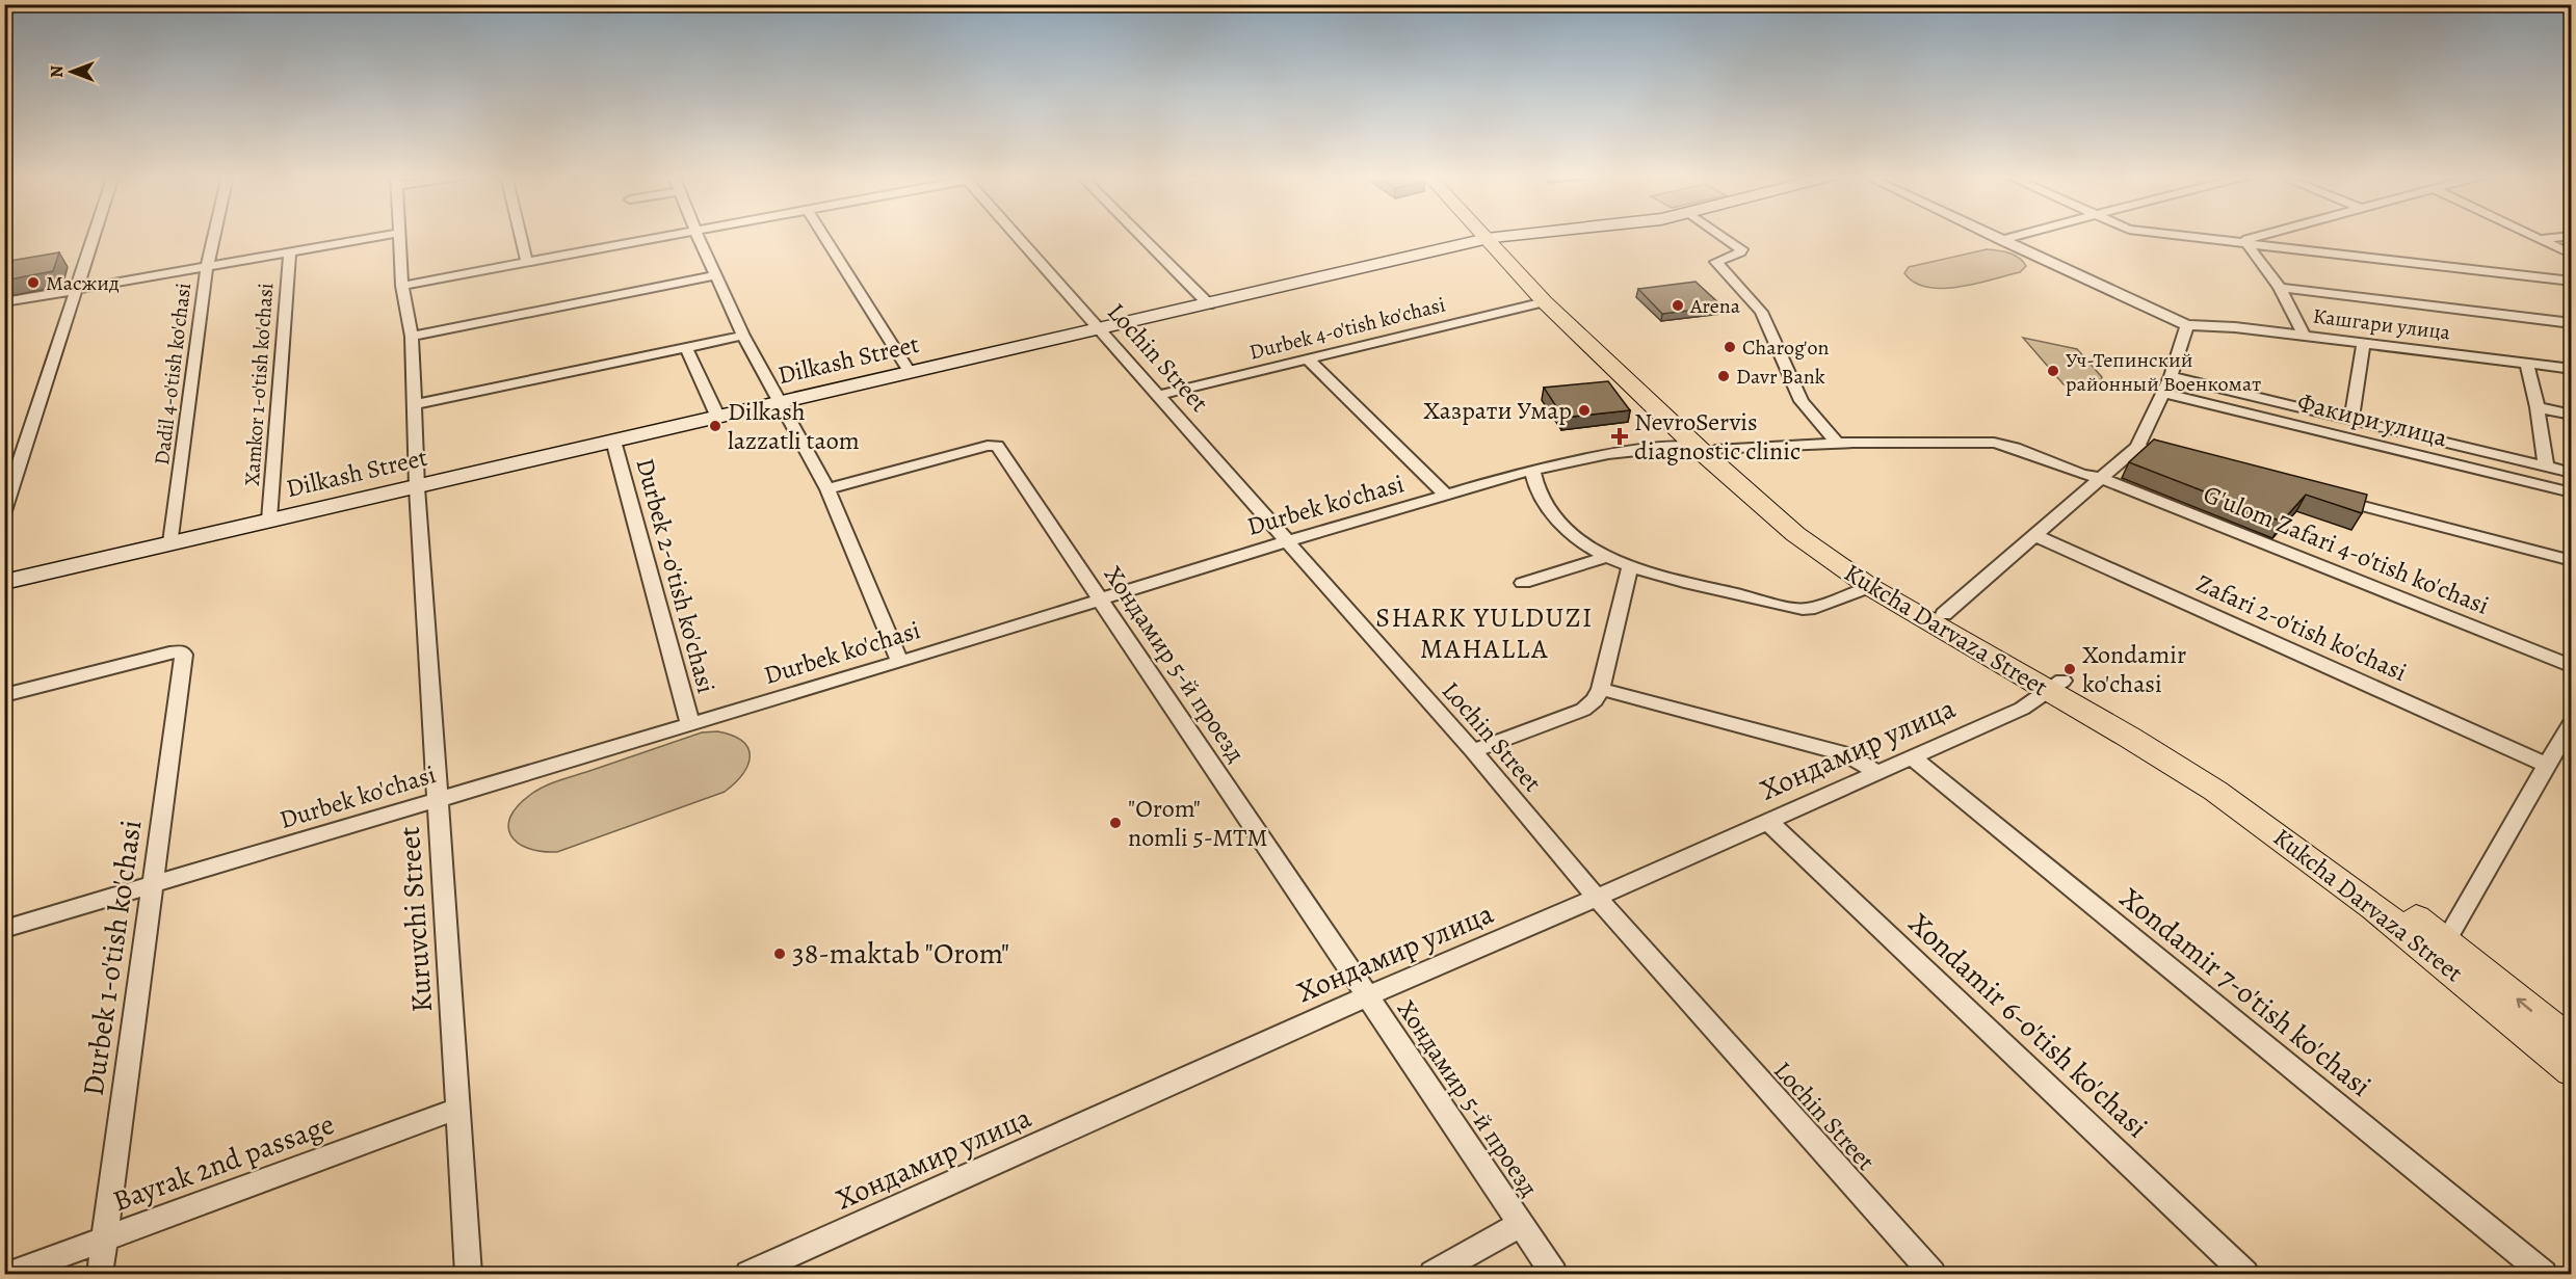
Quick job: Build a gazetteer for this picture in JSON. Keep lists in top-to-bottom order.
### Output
{
  "streets": {
    "main road": ["Kukcha Darvaza Street"],
    "street": [
      "Кашгари улица",
      "Durbek 4-o'tish ko'chasi",
      "Lochin Street",
      "Dilkash Street",
      "Dadil 4-o'tish ko'chasi",
      "Xamkor 1-o'tish ko'chasi",
      "Факири улица",
      "Durbek ko'chasi",
      "G'ulom Zafari 4-o'tish ko'chasi",
      "Durbek 2-o'tish ko'chasi",
      "Zafari 2-o'tish ko'chasi",
      "Хондамир 5-й проезд",
      "Хондамир улица",
      "Kuruvchi Street",
      "Durbek 1-o'tish ko'chasi",
      "Xondamir 7-o'tish ko'chasi",
      "Xondamir 6-o'tish ko'chasi",
      "Bayrak 2nd passage"
    ]
  },
  "crossings": [
    ["Durbek 4-o'tish ko'chasi", "Lochin Street"],
    ["Durbek 4-o'tish ko'chasi", "Kukcha Darvaza Street"],
    ["Lochin Street", "Dilkash Street"],
    ["Lochin Street", "Durbek ko'chasi"],
    ["Lochin Street", "Хондамир улица"],
    ["Dilkash Street", "Dadil 4-o'tish ko'chasi"],
    ["Dilkash Street", "Xamkor 1-o'tish ko'chasi"],
    ["Dilkash Street", "Durbek 2-o'tish ko'chasi"],
    ["Dilkash Street", "Kukcha Darvaza Street"],
    ["Dilkash Street", "Kuruvchi Street"],
    ["Durbek ko'chasi", "G'ulom Zafari 4-o'tish ko'chasi"],
    ["Durbek ko'chasi", "Durbek 2-o'tish ko'chasi"],
    ["Durbek ko'chasi", "Kukcha Darvaza Street"],
    ["Durbek ko'chasi", "Хондамир 5-й проезд"],
    ["Durbek ko'chasi", "Kuruvchi Street"],
    ["Durbek ko'chasi", "Durbek 1-o'tish ko'chasi"],
    ["Kukcha Darvaza Street", "Хондамир улица"],
    ["Хондамир 5-й проезд", "Хондамир улица"],
    ["Хондамир улица", "Xondamir 7-o'tish ko'chasi"],
    ["Хондамир улица", "Xondamir 6-o'tish ko'chasi"],
    ["Kuruvchi Street", "Bayrak 2nd passage"],
    ["Durbek 1-o'tish ko'chasi", "Bayrak 2nd passage"]
  ],
  "districts": ["SHARK YULDUZI MAHALLA"],
  "places": {
    "other": [
      "Масжид",
      "Arena",
      "Charog'on",
      "Уч-Тепинский районный Военкомат",
      "Davr Bank",
      "Хазрати Умар",
      "Dilkash lazzatli taom",
      "Xondamir ko'chasi",
      "\"Orom\" nomli 5-MTM",
      "38-maktab \"Orom\""
    ],
    "health": ["NevroServis diagnostic clinic"]
  },
  "north": "left"
}
